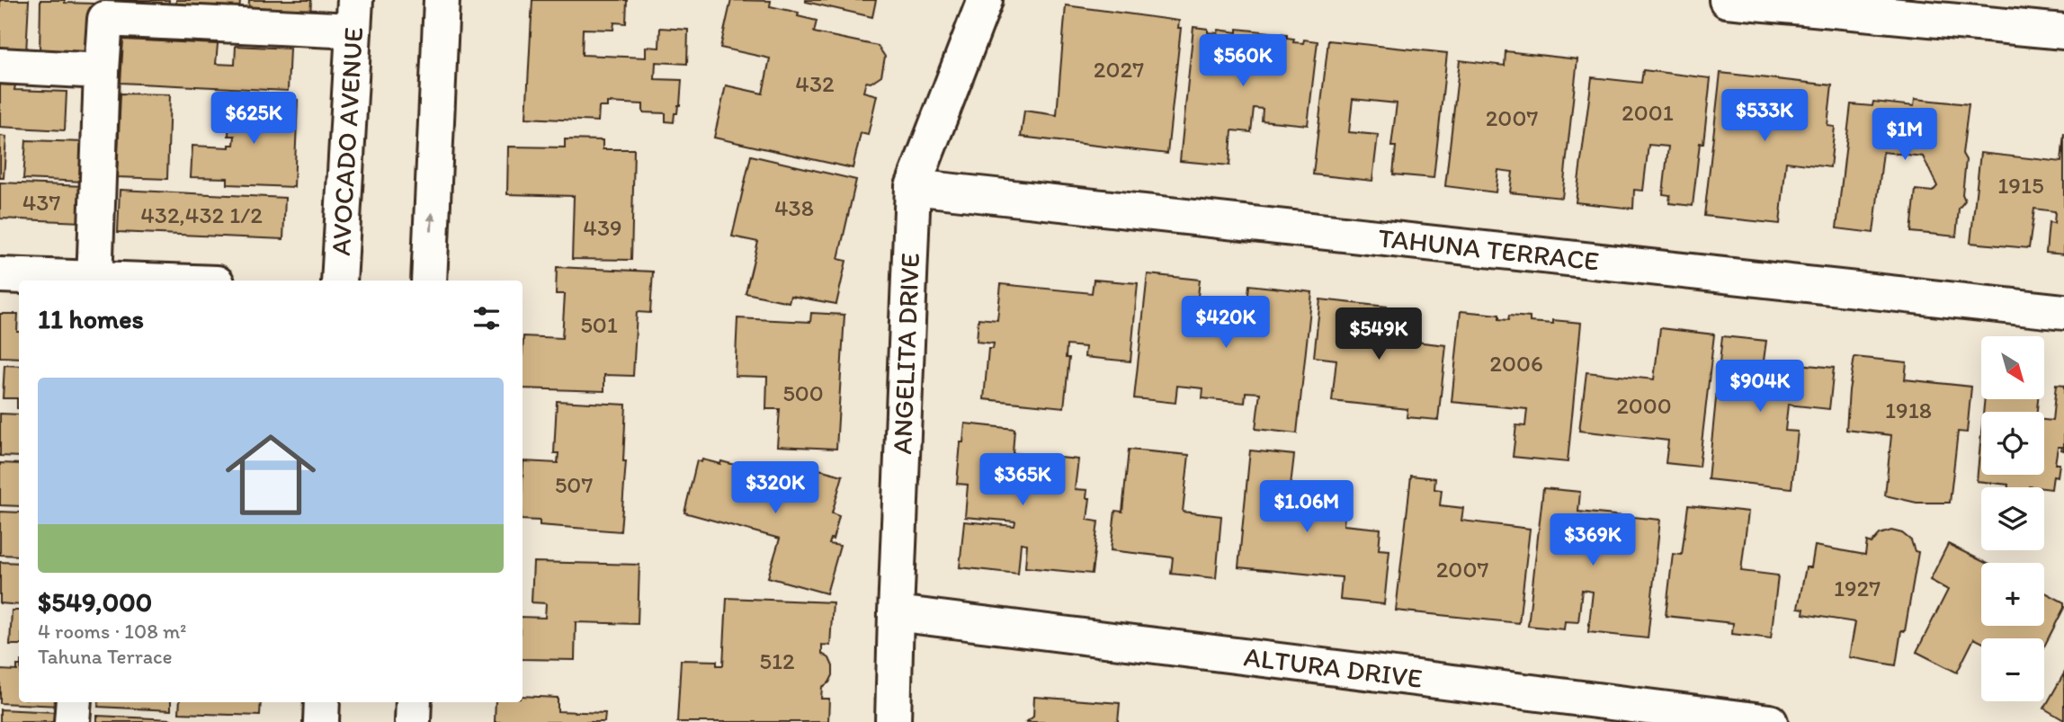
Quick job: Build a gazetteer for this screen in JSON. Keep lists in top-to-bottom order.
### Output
{
  "streets": {
    "street": [
      "AVOCADO AVENUE",
      "TAHUNA TERRACE",
      "ANGELITA DRIVE",
      "ALTURA DRIVE"
    ]
  },
  "crossings": [
    ["TAHUNA TERRACE", "ANGELITA DRIVE"],
    ["ANGELITA DRIVE", "ALTURA DRIVE"]
  ],
  "house_numbers": [
    "2027",
    "432",
    "2001",
    "2007",
    "1915",
    "437",
    "438",
    "432,432 1/2",
    "439",
    "501",
    "2006",
    "500",
    "2000",
    "1918",
    "507",
    "2007",
    "1927",
    "512"
  ],
  "north": "bottom right",
  "page": {
    "price": [
      "$560K",
      "$533K",
      "$625K",
      "$1M",
      "$420K",
      "$549K",
      "$904K",
      "$365K",
      "$320K",
      "$1.06M",
      "$369K"
    ],
    "heading": "11 homes",
    "map_buttons": ["+", "−"],
    "list": [
      {
        "name": "$549,000",
        "note": "4 rooms · 108 m² · Tahuna Terrace"
      }
    ]
  }
}
